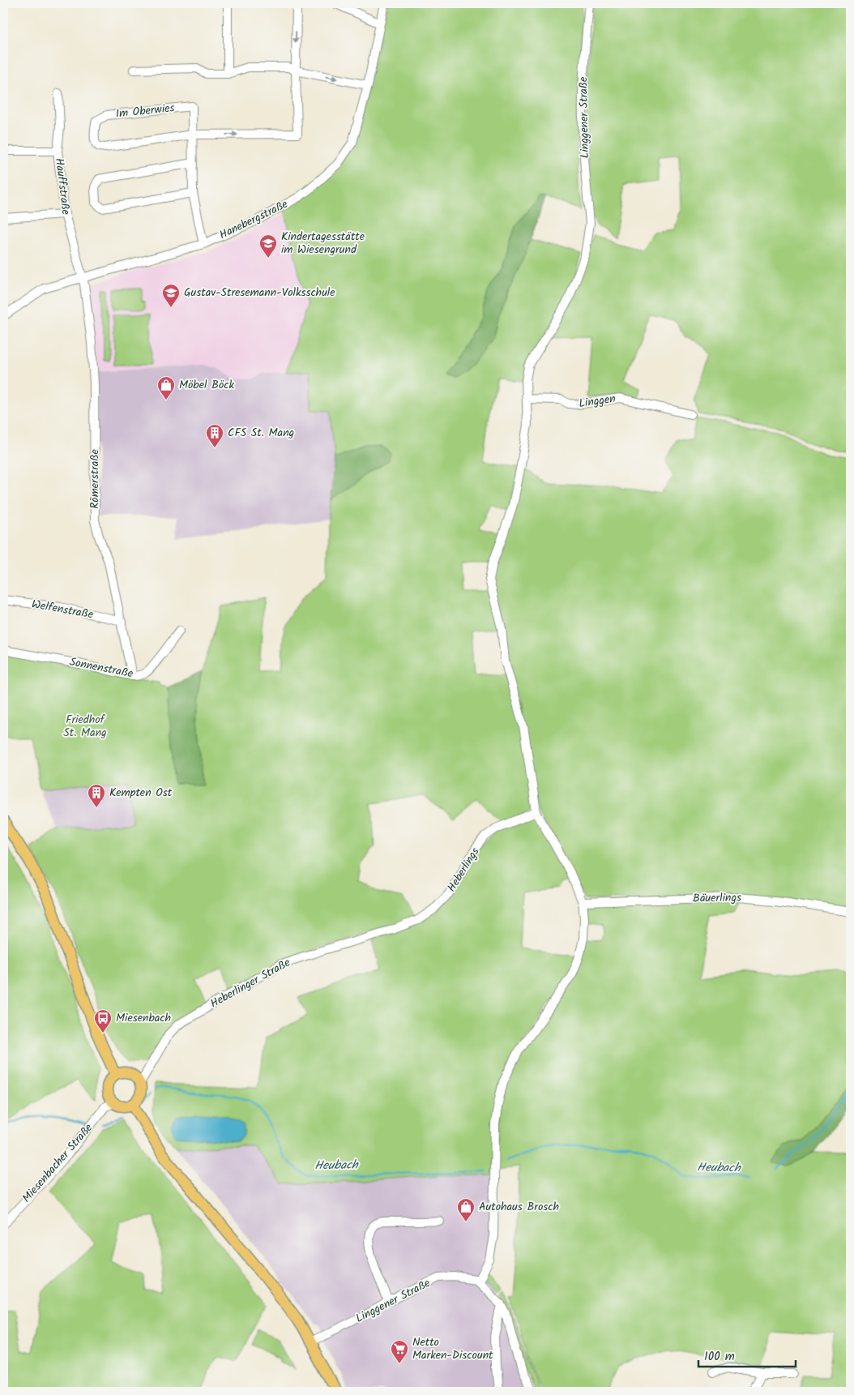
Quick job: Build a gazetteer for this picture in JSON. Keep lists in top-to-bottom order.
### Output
{
  "streets": {
    "street": [
      "Im Oberwies",
      "Linggener Straße",
      "Hauffstraße",
      "Hanebergstraße",
      "Linggen",
      "Römerstraße",
      "Welfenstraße",
      "Sonnenstraße",
      "Heberlings",
      "Bäuerlings",
      "Heberlinger Straße",
      "Miesenbacher Straße"
    ]
  },
  "crossings": [
    ["Im Oberwies", "Hanebergstraße"],
    ["Linggener Straße", "Linggen"],
    ["Linggener Straße", "Heberlings"],
    ["Hauffstraße", "Hanebergstraße"],
    ["Hauffstraße", "Römerstraße"],
    ["Hanebergstraße", "Römerstraße"],
    ["Römerstraße", "Welfenstraße"],
    ["Römerstraße", "Sonnenstraße"],
    ["Heberlings", "Heberlinger Straße"],
    ["Heberlinger Straße", "Miesenbacher Straße"]
  ],
  "water": ["Heubach"],
  "parks": ["Friedhof St. Mang"],
  "places": {
    "school or university": ["Kindertagesstätte im Wiesengrund", "Gustav-Stresemann-Volksschule"],
    "shop": ["Möbel Böck", "Autohaus Brosch"],
    "building": ["CFS St. Mang", "Kempten Ost"],
    "bus stop": ["Miesenbach"],
    "supermarket": ["Netto Marken-Discount"]
  },
  "scale_bar": "100 m"
}
